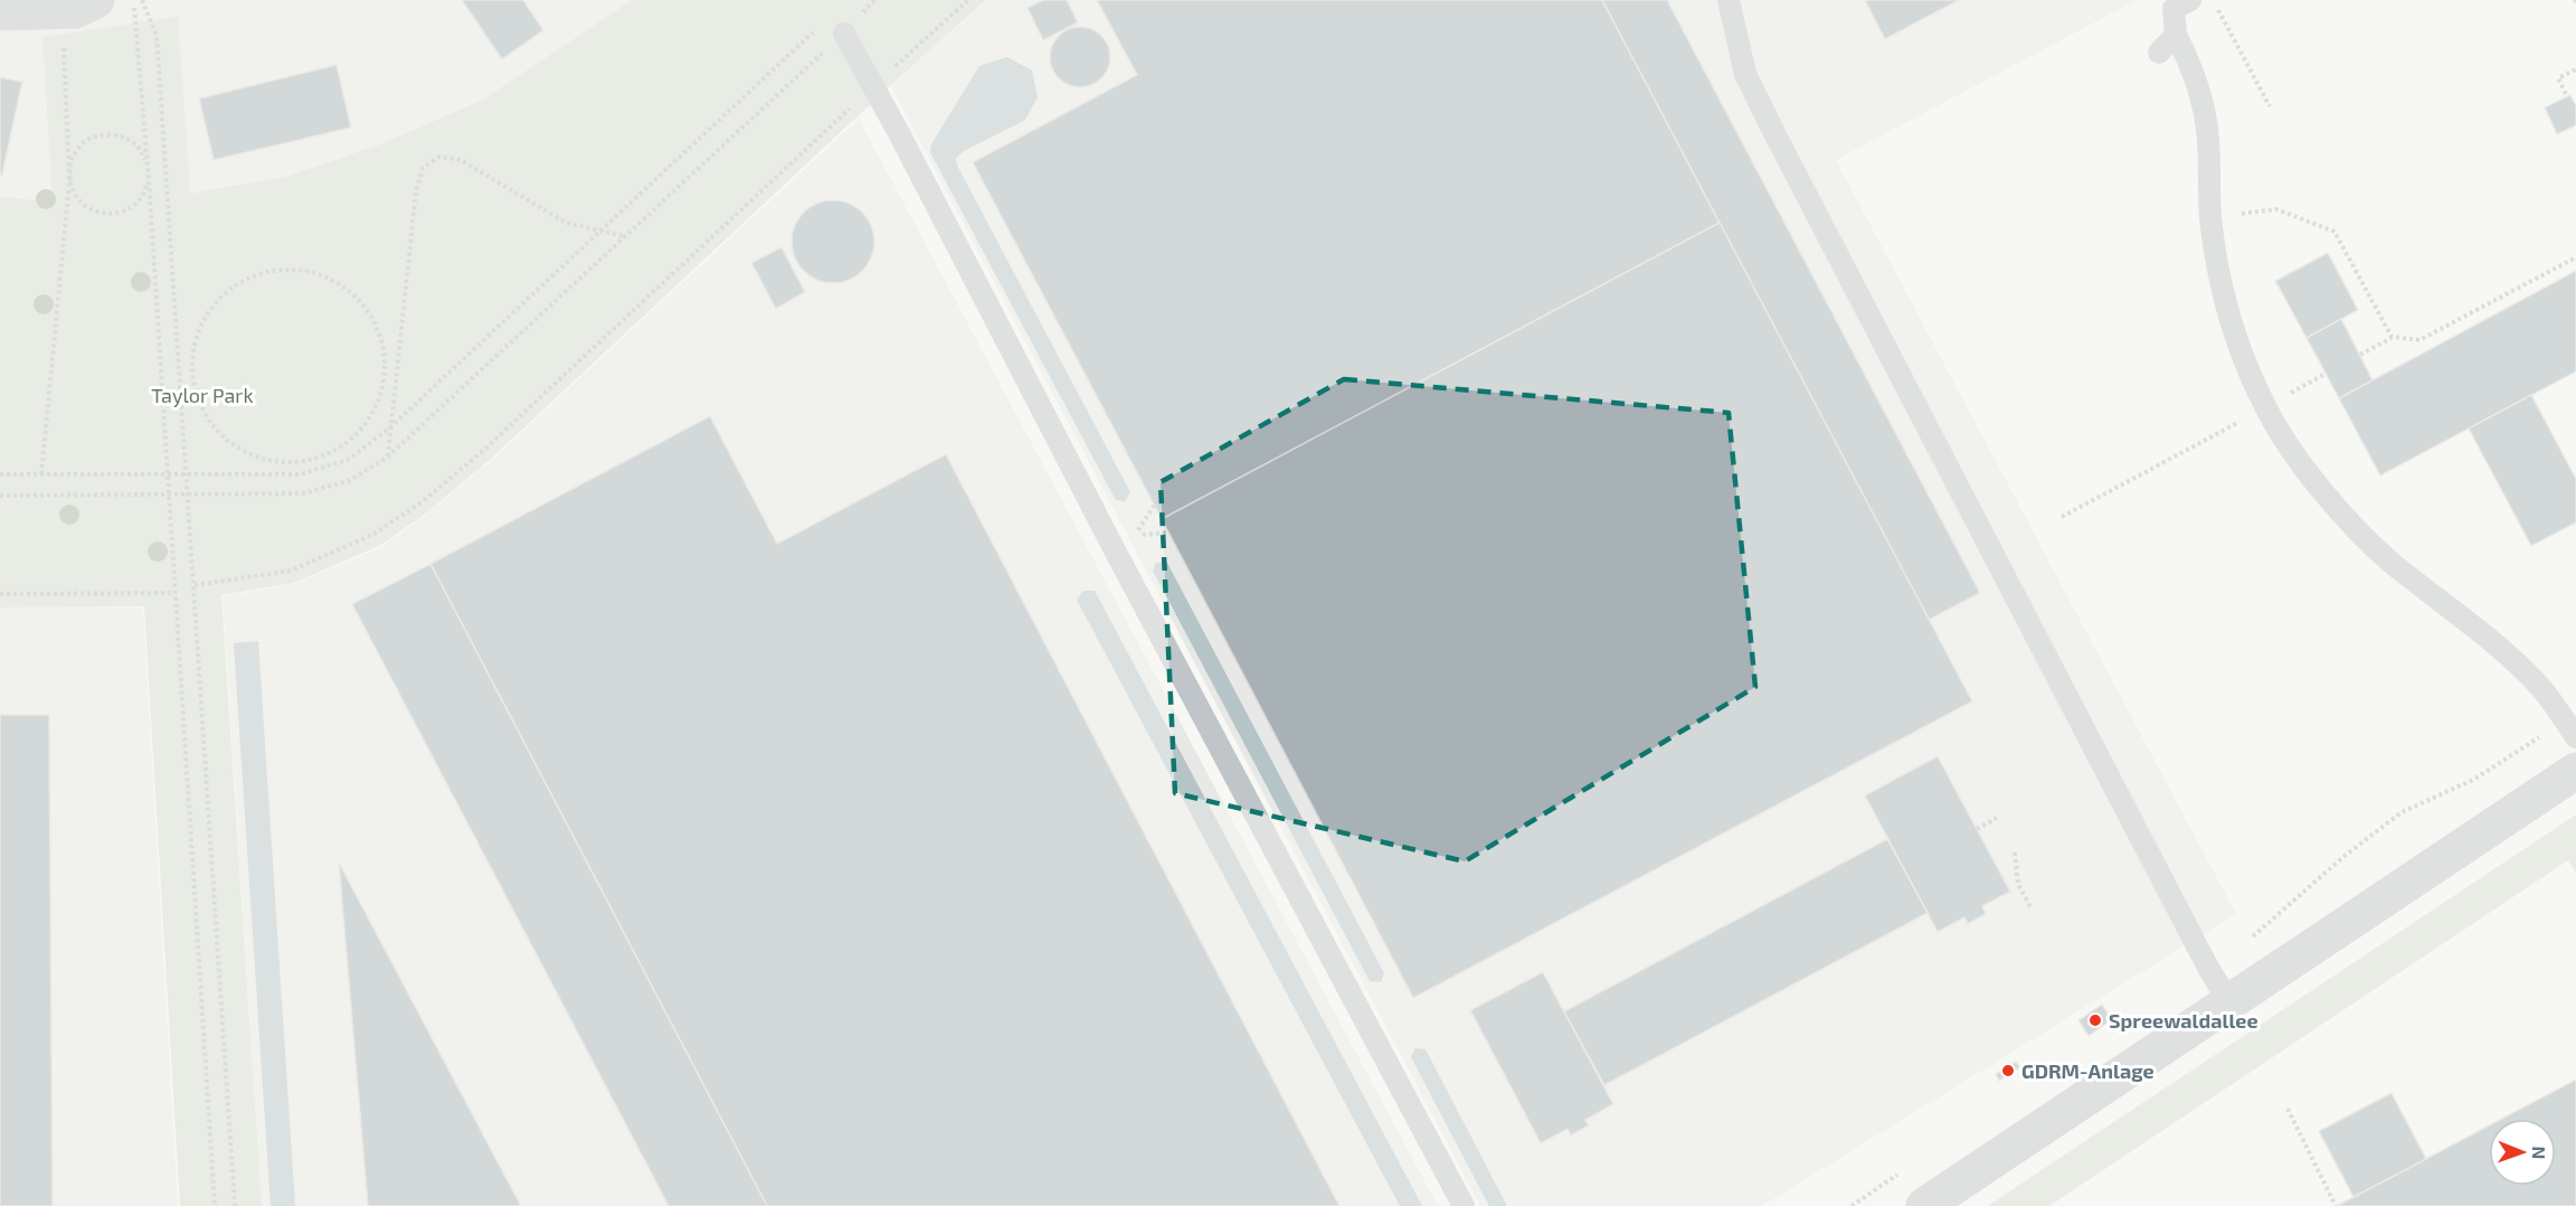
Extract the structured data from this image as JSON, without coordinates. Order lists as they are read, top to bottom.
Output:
{
  "parks": ["Taylor Park"],
  "places": ["Spreewaldallee", "GDRM-Anlage"],
  "north": "right"
}
